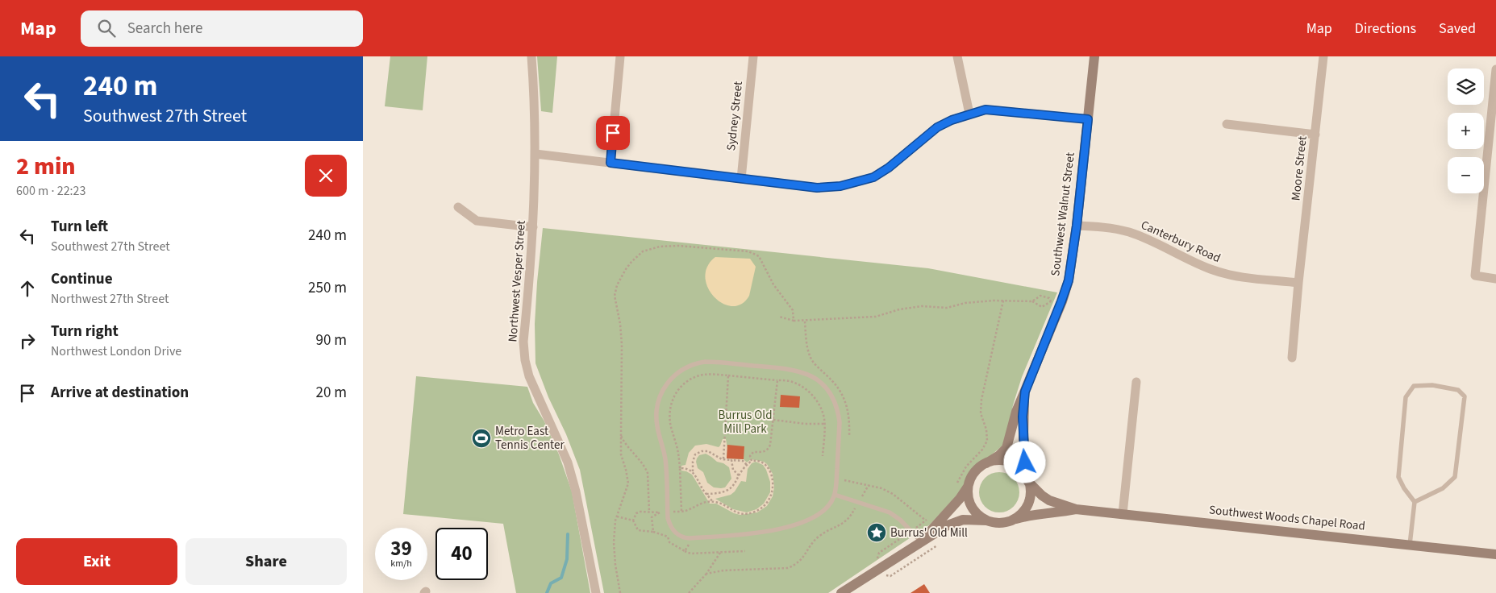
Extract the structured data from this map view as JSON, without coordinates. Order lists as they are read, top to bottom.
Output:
{
  "streets": {
    "main road": ["Southwest Walnut Street", "Southwest Woods Chapel Road"],
    "street": [
      "Sydney Street",
      "Moore Street",
      "Canterbury Road",
      "Northwest Vesper Street"
    ]
  },
  "crossings": [
    ["Moore Street", "Canterbury Road"],
    ["Southwest Walnut Street", "Canterbury Road"],
    ["Southwest Walnut Street", "Southwest Woods Chapel Road"]
  ],
  "parks": ["Burrus Old Mill Park"],
  "places": {
    "sports": ["Metro East Tennis Center"],
    "place": ["Burrus' Old Mill"]
  },
  "page": {
    "header": "Map",
    "search": "Search here",
    "nav": ["Map", "Directions", "Saved"],
    "turn": ["240 m", "Southwest 27th Street"],
    "map_buttons": ["+", "−"],
    "heading": ["2 min", "600 m · 22:23"],
    "list": [
      {
        "name": "Turn left",
        "note": "Southwest 27th Street",
        "value": "240 m"
      },
      {
        "name": "Continue",
        "note": "Northwest 27th Street",
        "value": "250 m"
      },
      {
        "name": "Turn right",
        "note": "Northwest London Drive",
        "value": "90 m"
      },
      {
        "name": "Arrive at destination",
        "value": "20 m"
      }
    ],
    "speed": "39 km/h",
    "limit": "40",
    "buttons": ["Exit", "Share"]
  }
}
